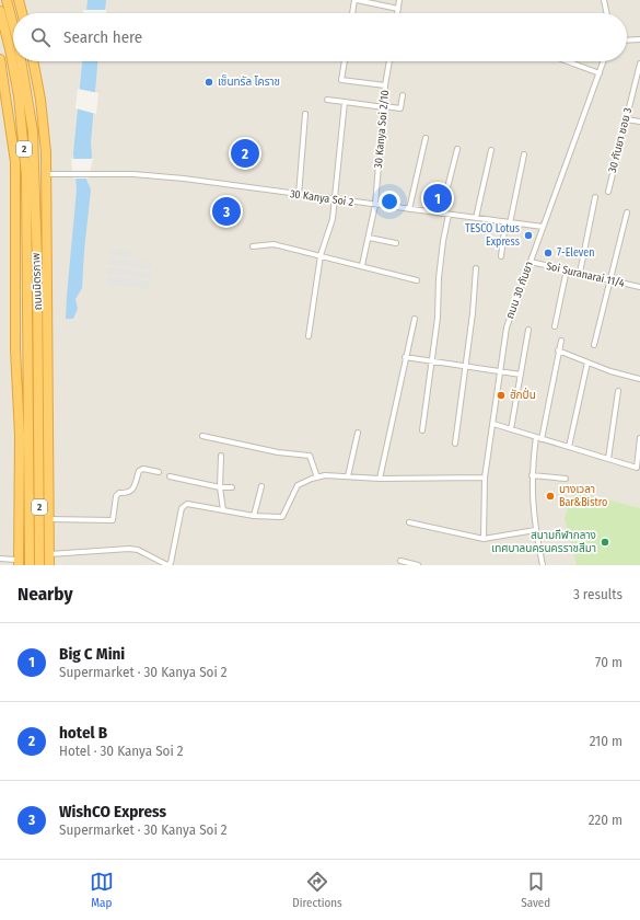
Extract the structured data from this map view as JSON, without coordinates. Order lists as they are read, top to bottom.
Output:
{
  "streets": {
    "highway": ["2", "ถนนมิตรภาพ"],
    "street": [
      "30 Kanya Soi 2/10",
      "30 กันยา ซอย 3",
      "30 Kanya Soi 2",
      "Soi Suranarai 11/4",
      "ถนน 30 กันยา"
    ]
  },
  "crossings": [
    ["30 Kanya Soi 2/10", "30 Kanya Soi 2"],
    ["30 Kanya Soi 2", "ถนน 30 กันยา"],
    ["Soi Suranarai 11/4", "ถนน 30 กันยา"]
  ],
  "places": [
    "เซ็นทรัล โคราช",
    "TESCO Lotus Express",
    "7-Eleven",
    "ฮักปั่น",
    "บางเวลา Bar&Bistro",
    "สนามกีฬากลาง เทศบาลนครนครราชสีมา"
  ],
  "page": {
    "search": "Search here",
    "pins": ["2", "1", "3"],
    "heading": ["Nearby", "3 results"],
    "list": [
      {
        "mark": "1",
        "name": "Big C Mini",
        "note": "Supermarket · 30 Kanya Soi 2",
        "value": "70 m"
      },
      {
        "mark": "2",
        "name": "hotel B",
        "note": "Hotel · 30 Kanya Soi 2",
        "value": "210 m"
      },
      {
        "mark": "3",
        "name": "WishCO Express",
        "note": "Supermarket · 30 Kanya Soi 2",
        "value": "220 m"
      }
    ],
    "nav": ["Map", "Directions", "Saved"]
  }
}
